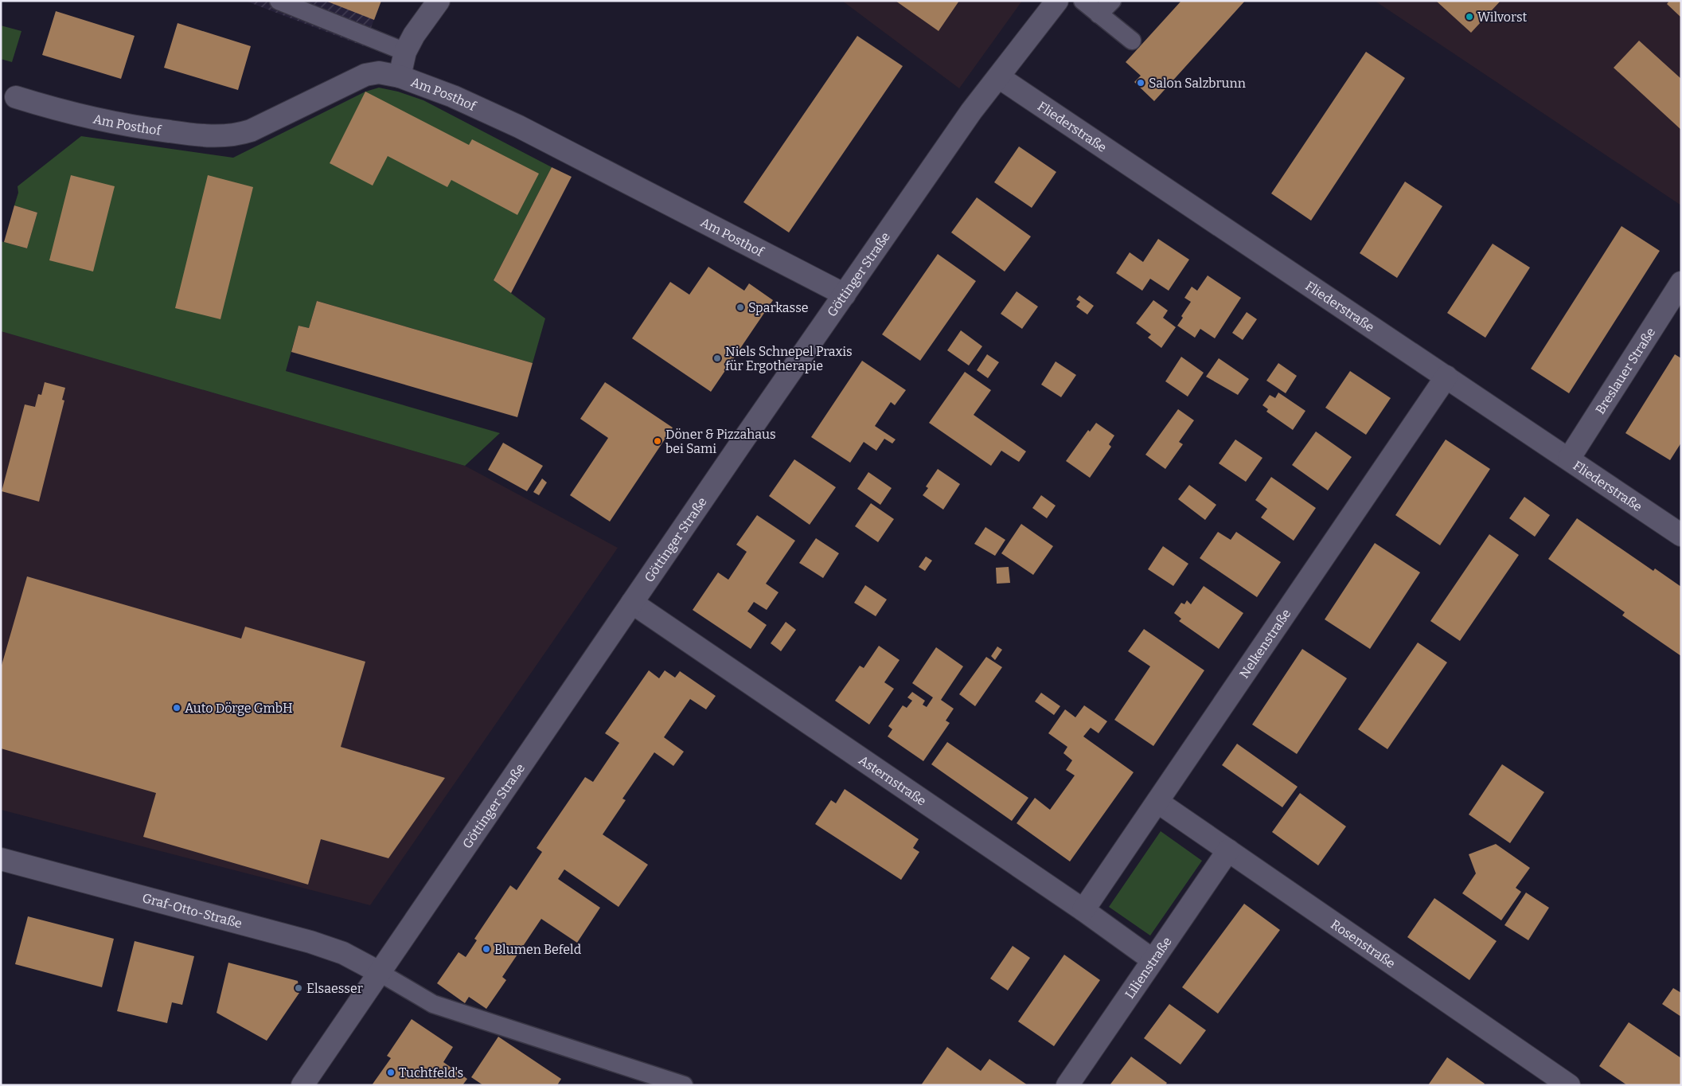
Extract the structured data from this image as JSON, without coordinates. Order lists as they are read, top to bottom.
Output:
{
  "streets": {
    "street": [
      "Am Posthof",
      "Fliederstraße",
      "Göttinger Straße",
      "Breslauer Straße",
      "Nelkenstraße",
      "Asternstraße",
      "Graf-Otto-Straße",
      "Rosenstraße",
      "Lilienstraße"
    ]
  },
  "crossings": [
    ["Am Posthof", "Göttinger Straße"],
    ["Fliederstraße", "Göttinger Straße"],
    ["Fliederstraße", "Breslauer Straße"],
    ["Fliederstraße", "Nelkenstraße"],
    ["Göttinger Straße", "Asternstraße"],
    ["Göttinger Straße", "Graf-Otto-Straße"],
    ["Nelkenstraße", "Asternstraße"],
    ["Nelkenstraße", "Rosenstraße"],
    ["Asternstraße", "Lilienstraße"],
    ["Rosenstraße", "Lilienstraße"]
  ],
  "places": [
    "Wilvorst",
    "Salon Salzbrunn",
    "Sparkasse",
    "Niels Schnepel Praxis für Ergotherapie",
    "Döner & Pizzahaus bei Sami",
    "Auto Dörge GmbH",
    "Blumen Befeld",
    "Elsaesser",
    "Tuchtfeld's"
  ]
}
